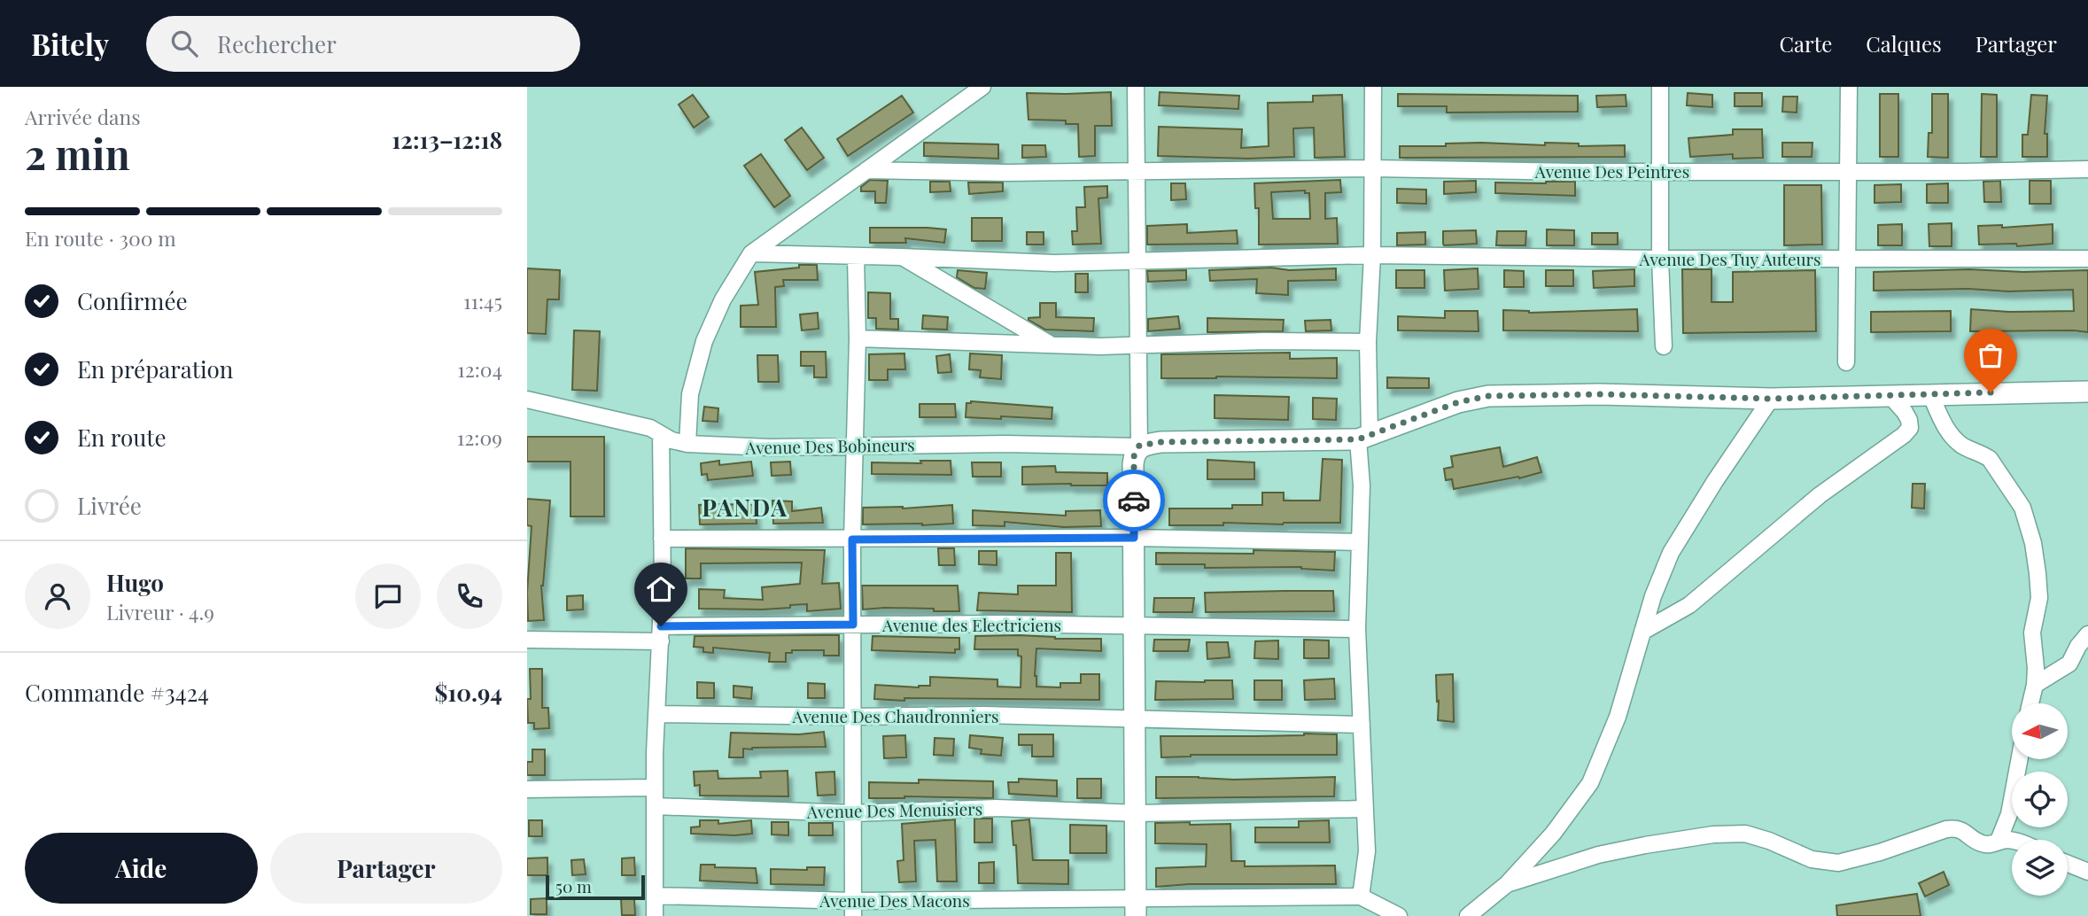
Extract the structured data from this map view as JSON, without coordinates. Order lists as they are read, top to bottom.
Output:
{
  "streets": {
    "street": [
      "Avenue Des Peintres",
      "Avenue Des Tuy Auteurs",
      "Avenue Des Bobineurs",
      "Avenue des Electriciens",
      "Avenue Des Chaudronniers",
      "Avenue Des Menuisiers",
      "Avenue Des Macons"
    ]
  },
  "districts": ["PANDA"],
  "scale_bar": "50 m",
  "north": "left",
  "page": {
    "header": "Bitely",
    "search": "Rechercher",
    "nav": ["Carte", "Calques", "Partager"],
    "heading": ["2 min", "Arrivée dans", "12:13–12:18"],
    "panel": [
      "Hugo",
      "Livreur · 4.9",
      "Commande #3424",
      "$10.94"
    ],
    "bar": "En route · 300 m",
    "list": [
      ["Confirmée", "11:45"],
      ["En préparation", "12:04"],
      ["En route", "12:09"],
      "Livrée"
    ],
    "buttons": ["Aide", "Partager"],
    "scale": "50 m"
  }
}
